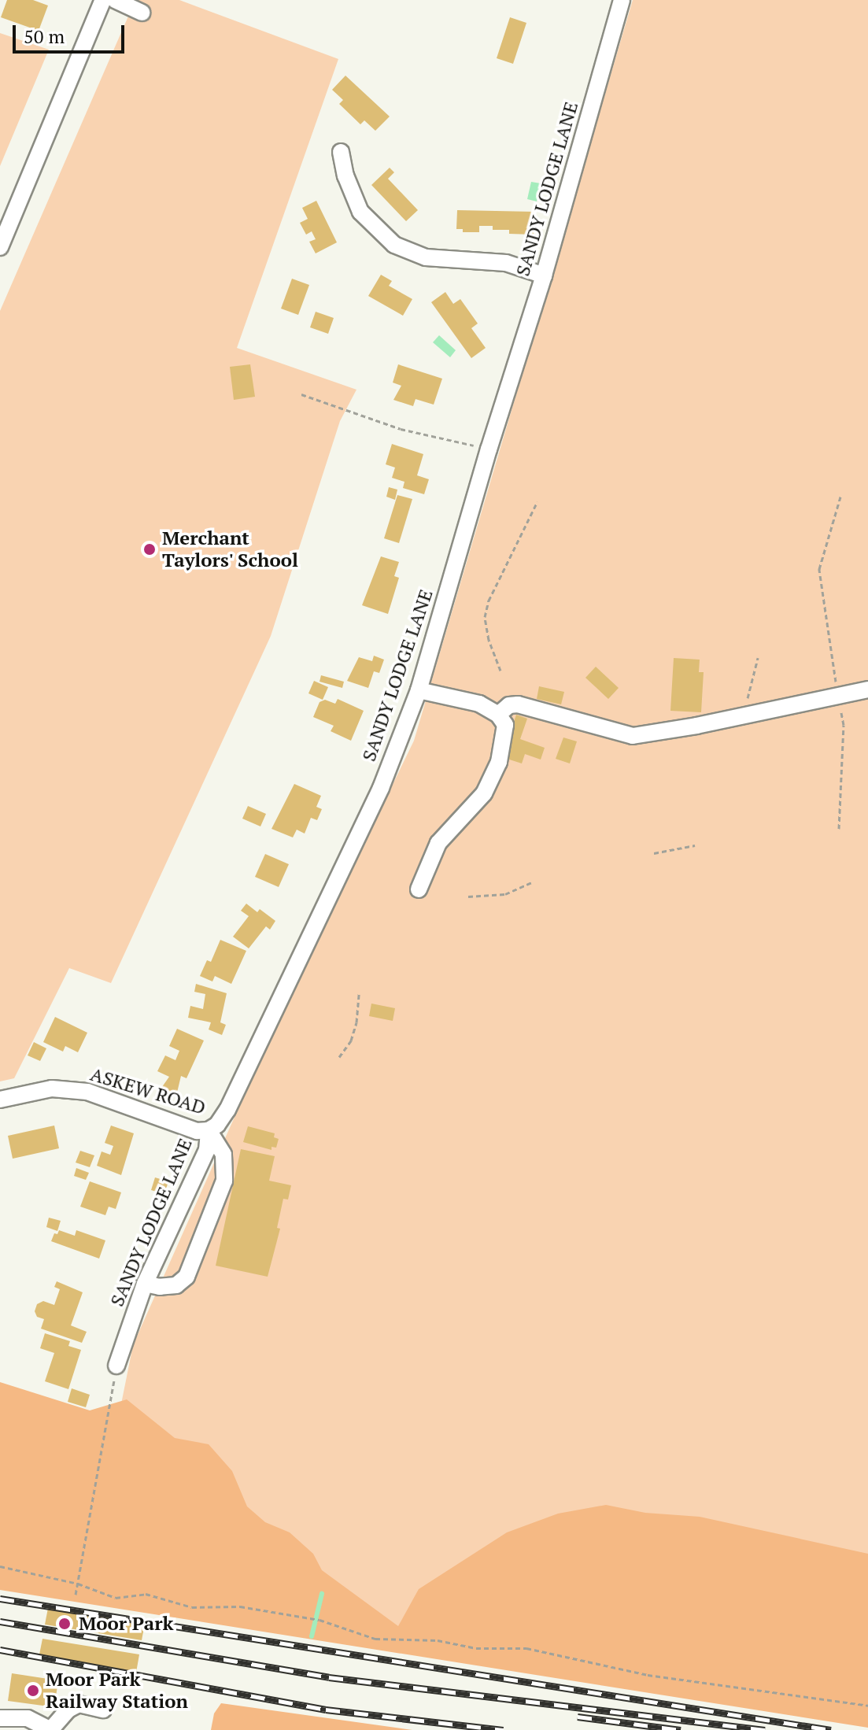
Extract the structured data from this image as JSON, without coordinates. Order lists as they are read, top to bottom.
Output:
{
  "streets": {
    "street": ["SANDY LODGE LANE", "ASKEW ROAD"]
  },
  "crossings": [
    ["SANDY LODGE LANE", "ASKEW ROAD"]
  ],
  "places": ["Merchant Taylors' School", "Moor Park", "Moor Park Railway Station"],
  "scale_bar": "50 m"
}
